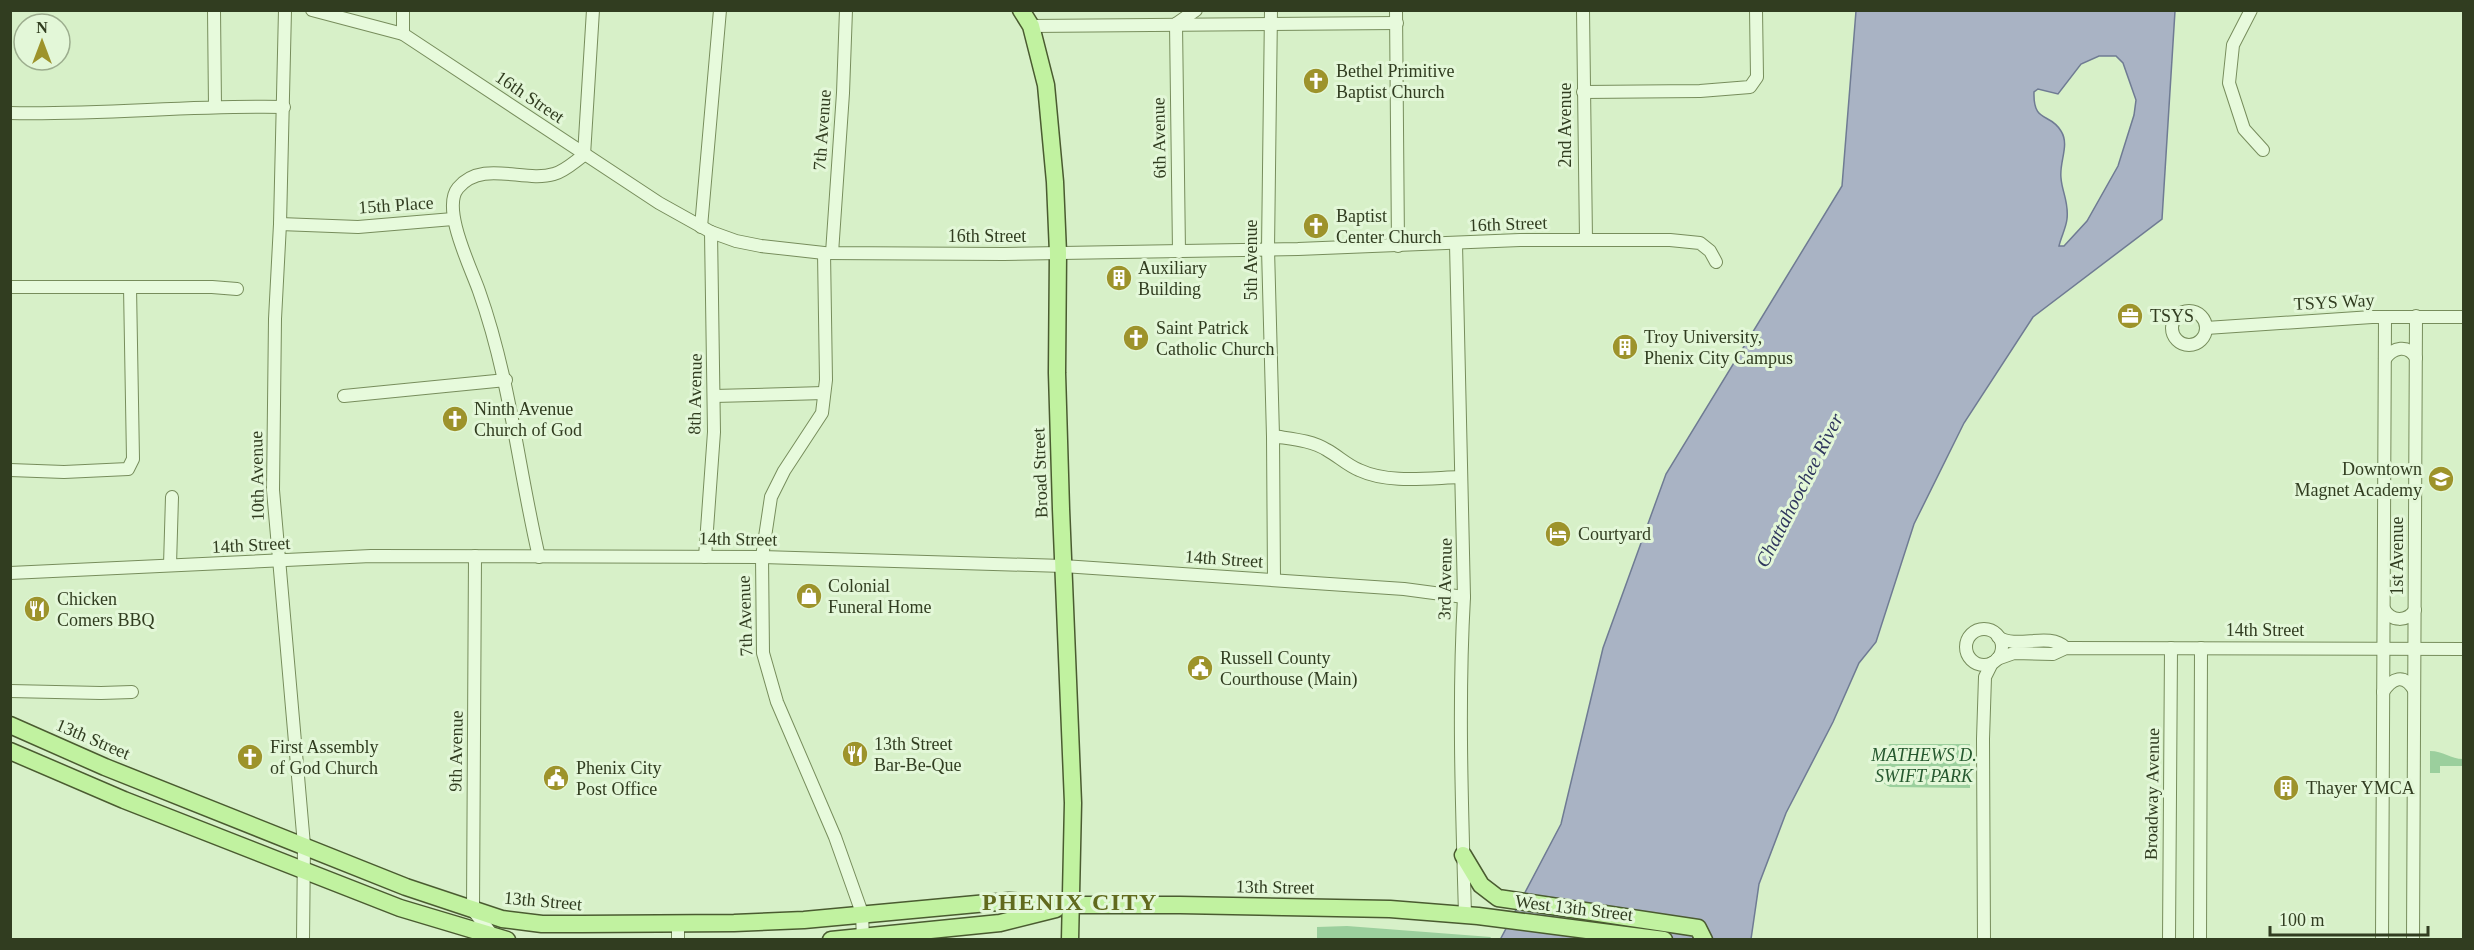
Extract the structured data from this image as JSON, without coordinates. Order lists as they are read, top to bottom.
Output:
{
  "streets": {
    "main road": ["Broad Street", "13th Street", "West 13th Street"],
    "street": [
      "16th Street",
      "2nd Avenue",
      "7th Avenue",
      "6th Avenue",
      "15th Place",
      "5th Avenue",
      "TSYS Way",
      "8th Avenue",
      "10th Avenue",
      "14th Street",
      "1st Avenue",
      "3rd Avenue",
      "9th Avenue",
      "Broadway Avenue"
    ]
  },
  "crossings": [
    ["16th Street", "2nd Avenue"],
    ["16th Street", "7th Avenue"],
    ["16th Street", "6th Avenue"],
    ["16th Street", "15th Place"],
    ["16th Street", "5th Avenue"],
    ["16th Street", "8th Avenue"],
    ["16th Street", "Broad Street"],
    ["16th Street", "3rd Avenue"],
    ["7th Avenue", "14th Street"],
    ["7th Avenue", "13th Street"],
    ["15th Place", "10th Avenue"],
    ["5th Avenue", "14th Street"],
    ["TSYS Way", "1st Avenue"],
    ["8th Avenue", "14th Street"],
    ["Broad Street", "14th Street"],
    ["Broad Street", "13th Street"],
    ["10th Avenue", "14th Street"],
    ["10th Avenue", "13th Street"],
    ["14th Street", "1st Avenue"],
    ["14th Street", "3rd Avenue"],
    ["14th Street", "9th Avenue"],
    ["14th Street", "Broadway Avenue"],
    ["3rd Avenue", "13th Street"],
    ["3rd Avenue", "West 13th Street"],
    ["13th Street", "9th Avenue"],
    ["13th Street", "West 13th Street"]
  ],
  "districts": ["PHENIX CITY"],
  "water": ["Chattahoochee River"],
  "parks": ["MATHEWS D. SWIFT PARK"],
  "places": {
    "church": [
      "Bethel Primitive Baptist Church",
      "Baptist Center Church",
      "Saint Patrick Catholic Church",
      "Ninth Avenue Church of God",
      "First Assembly of God Church"
    ],
    "building": ["Auxiliary Building", "Troy University, Phenix City Campus", "Thayer YMCA"],
    "office": ["TSYS"],
    "school or university": ["Downtown Magnet Academy"],
    "hotel": ["Courtyard"],
    "shop": ["Colonial Funeral Home"],
    "restaurant": ["Chicken Comers BBQ", "13th Street Bar-Be-Que"],
    "public building": ["Russell County Courthouse (Main)", "Phenix City Post Office"]
  },
  "scale_bar": "100 m",
  "north": "top"
}
